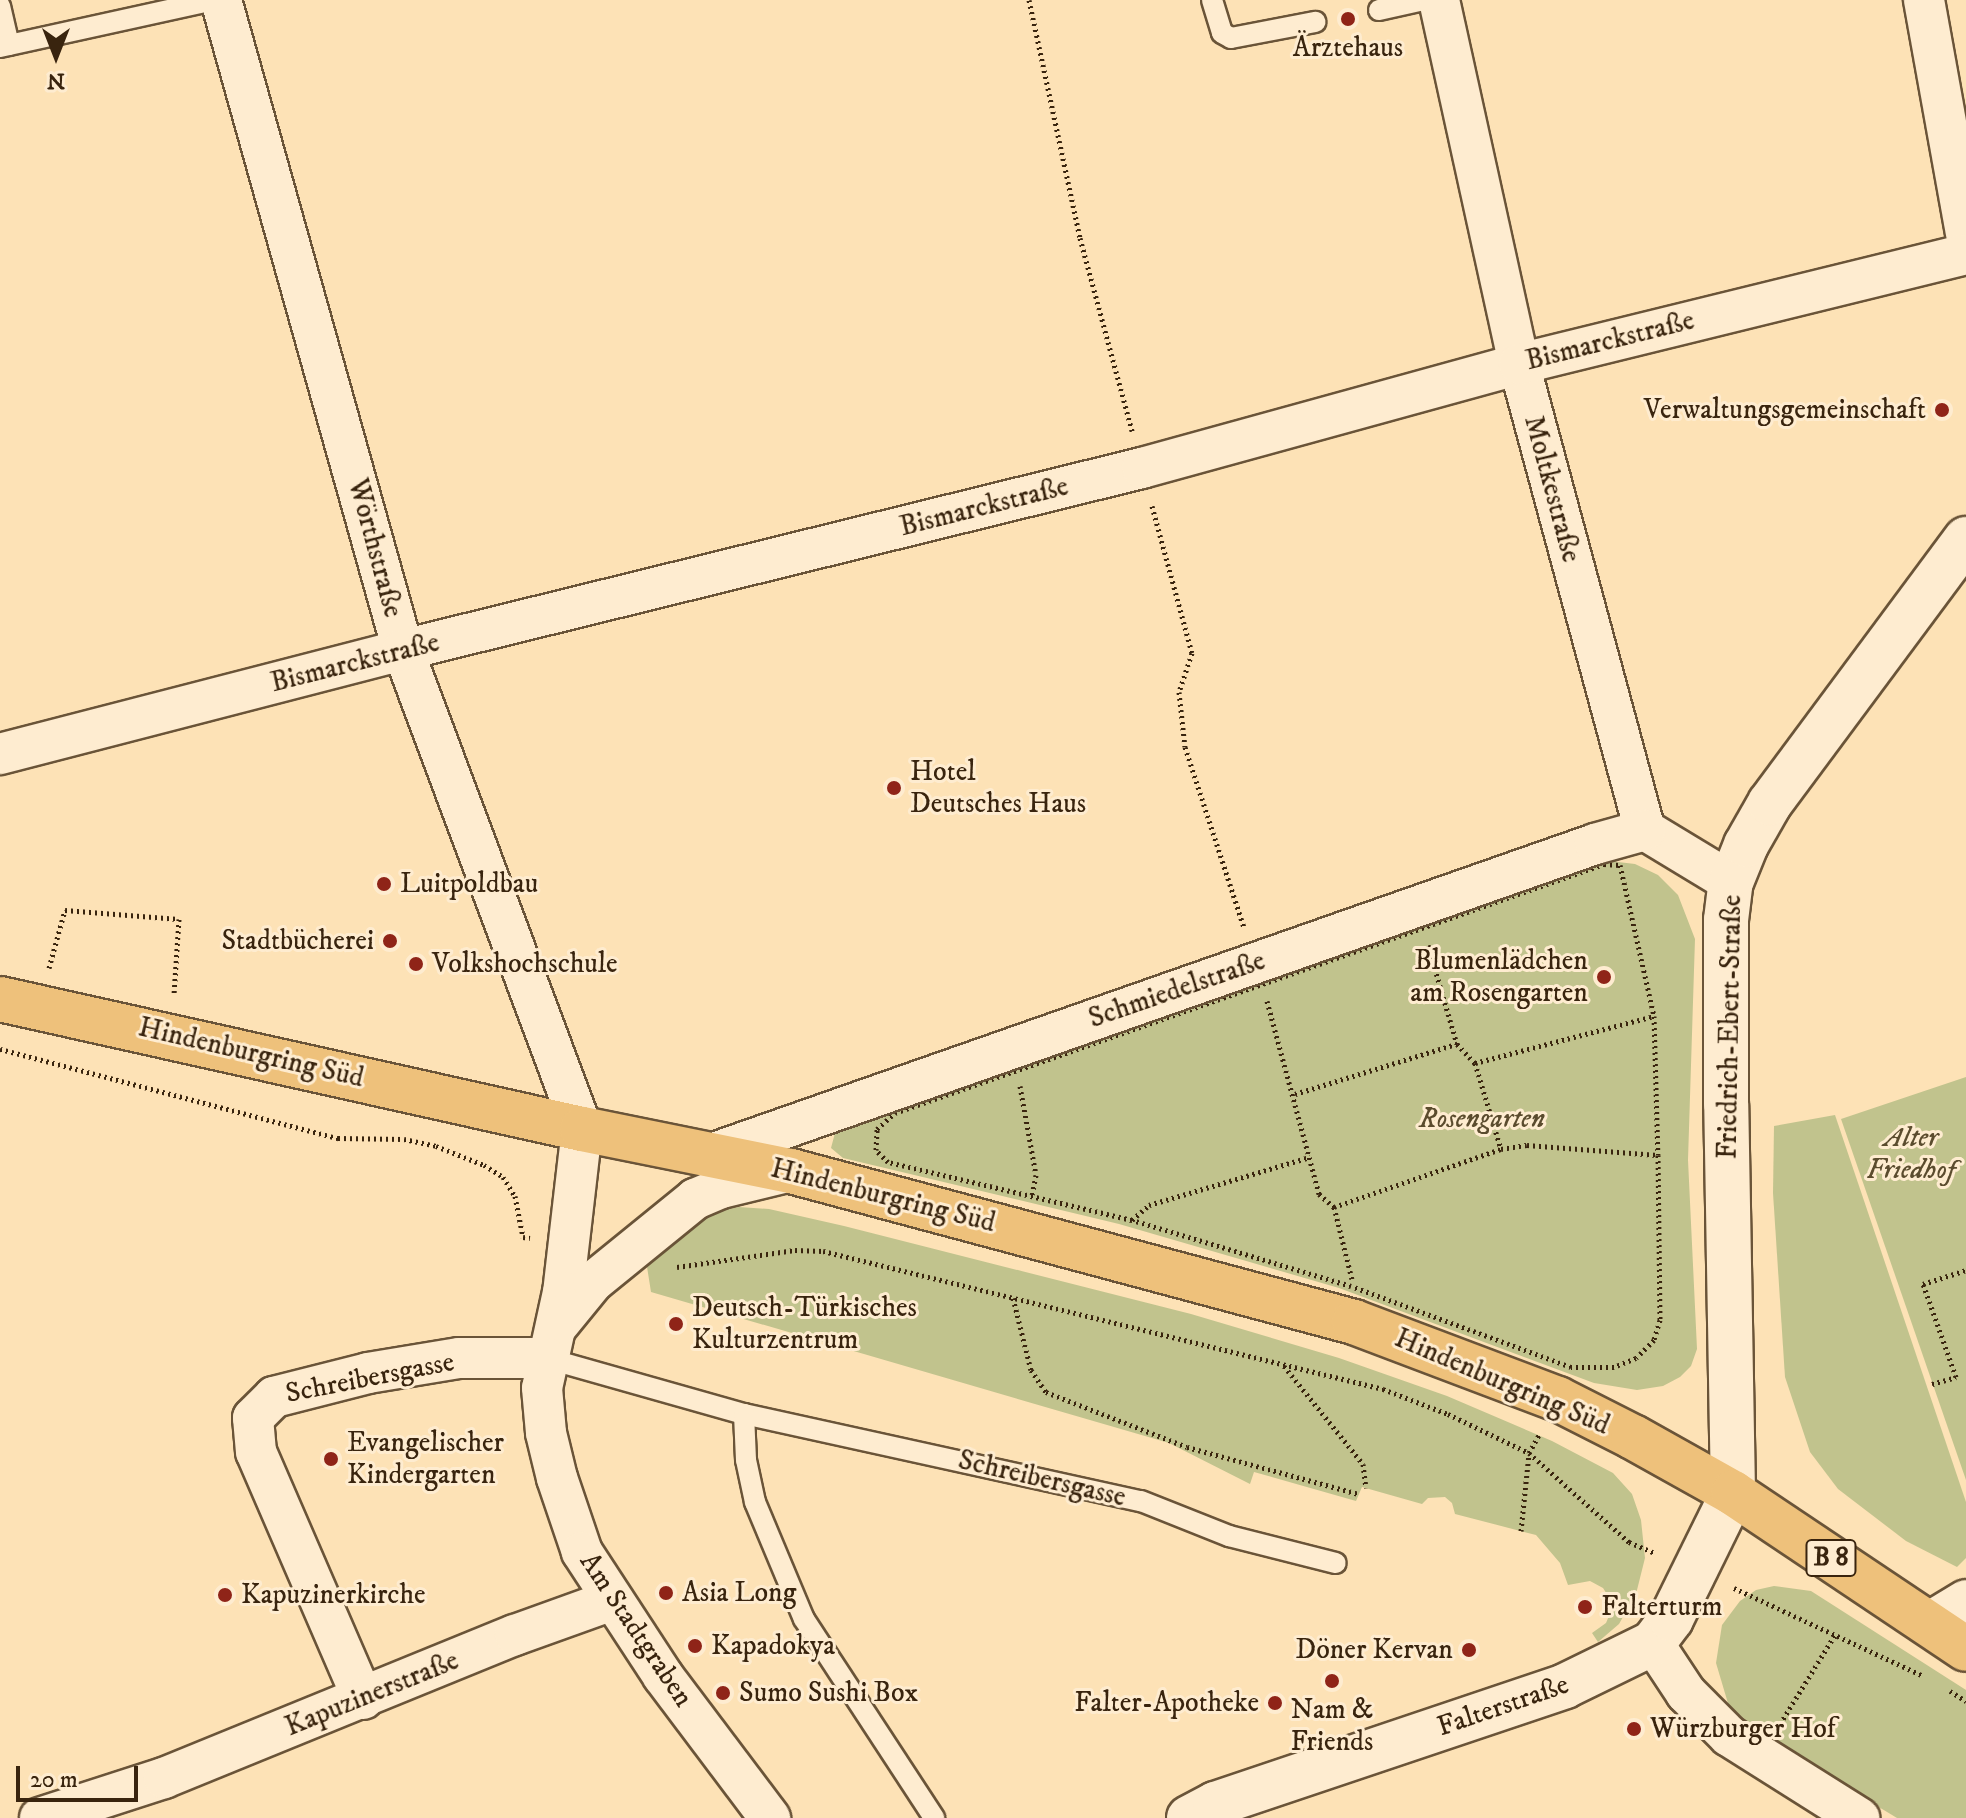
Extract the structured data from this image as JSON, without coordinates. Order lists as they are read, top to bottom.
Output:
{
  "streets": {
    "main road": ["Hindenburgring Süd", "B 8"],
    "street": [
      "Bismarckstraße",
      "Moltkestraße",
      "Wörthstraße",
      "Schmiedelstraße",
      "Friedrich-Ebert-Straße",
      "Schreibersgasse",
      "Am Stadtgraben",
      "Kapuzinerstraße",
      "Falterstraße"
    ]
  },
  "crossings": [
    ["Bismarckstraße", "Moltkestraße"],
    ["Bismarckstraße", "Wörthstraße"],
    ["Moltkestraße", "Schmiedelstraße"],
    ["Wörthstraße", "Hindenburgring Süd"],
    ["Wörthstraße", "Am Stadtgraben"],
    ["Schmiedelstraße", "Hindenburgring Süd"],
    ["Friedrich-Ebert-Straße", "Hindenburgring Süd"],
    ["Friedrich-Ebert-Straße", "B 8"],
    ["Friedrich-Ebert-Straße", "Falterstraße"],
    ["Hindenburgring Süd", "B 8"],
    ["Hindenburgring Süd", "Am Stadtgraben"],
    ["Hindenburgring Süd", "Falterstraße"],
    ["Schreibersgasse", "Am Stadtgraben"],
    ["Schreibersgasse", "Kapuzinerstraße"],
    ["B 8", "Falterstraße"],
    ["Am Stadtgraben", "Kapuzinerstraße"]
  ],
  "parks": ["Rosengarten", "Alter Friedhof"],
  "places": [
    "Ärztehaus",
    "Verwaltungsgemeinschaft",
    "Hotel Deutsches Haus",
    "Luitpoldbau",
    "Stadtbücherei",
    "Volkshochschule",
    "Blumenlädchen am Rosengarten",
    "Deutsch-Türkisches Kulturzentrum",
    "Evangelischer Kindergarten",
    "Asia Long",
    "Kapuzinerkirche",
    "Falterturm",
    "Kapadokya",
    "Döner Kervan",
    "Nam & Friends",
    "Sumo Sushi Box",
    "Falter-Apotheke",
    "Würzburger Hof"
  ],
  "scale_bar": "20 m",
  "north": "bottom"
}
